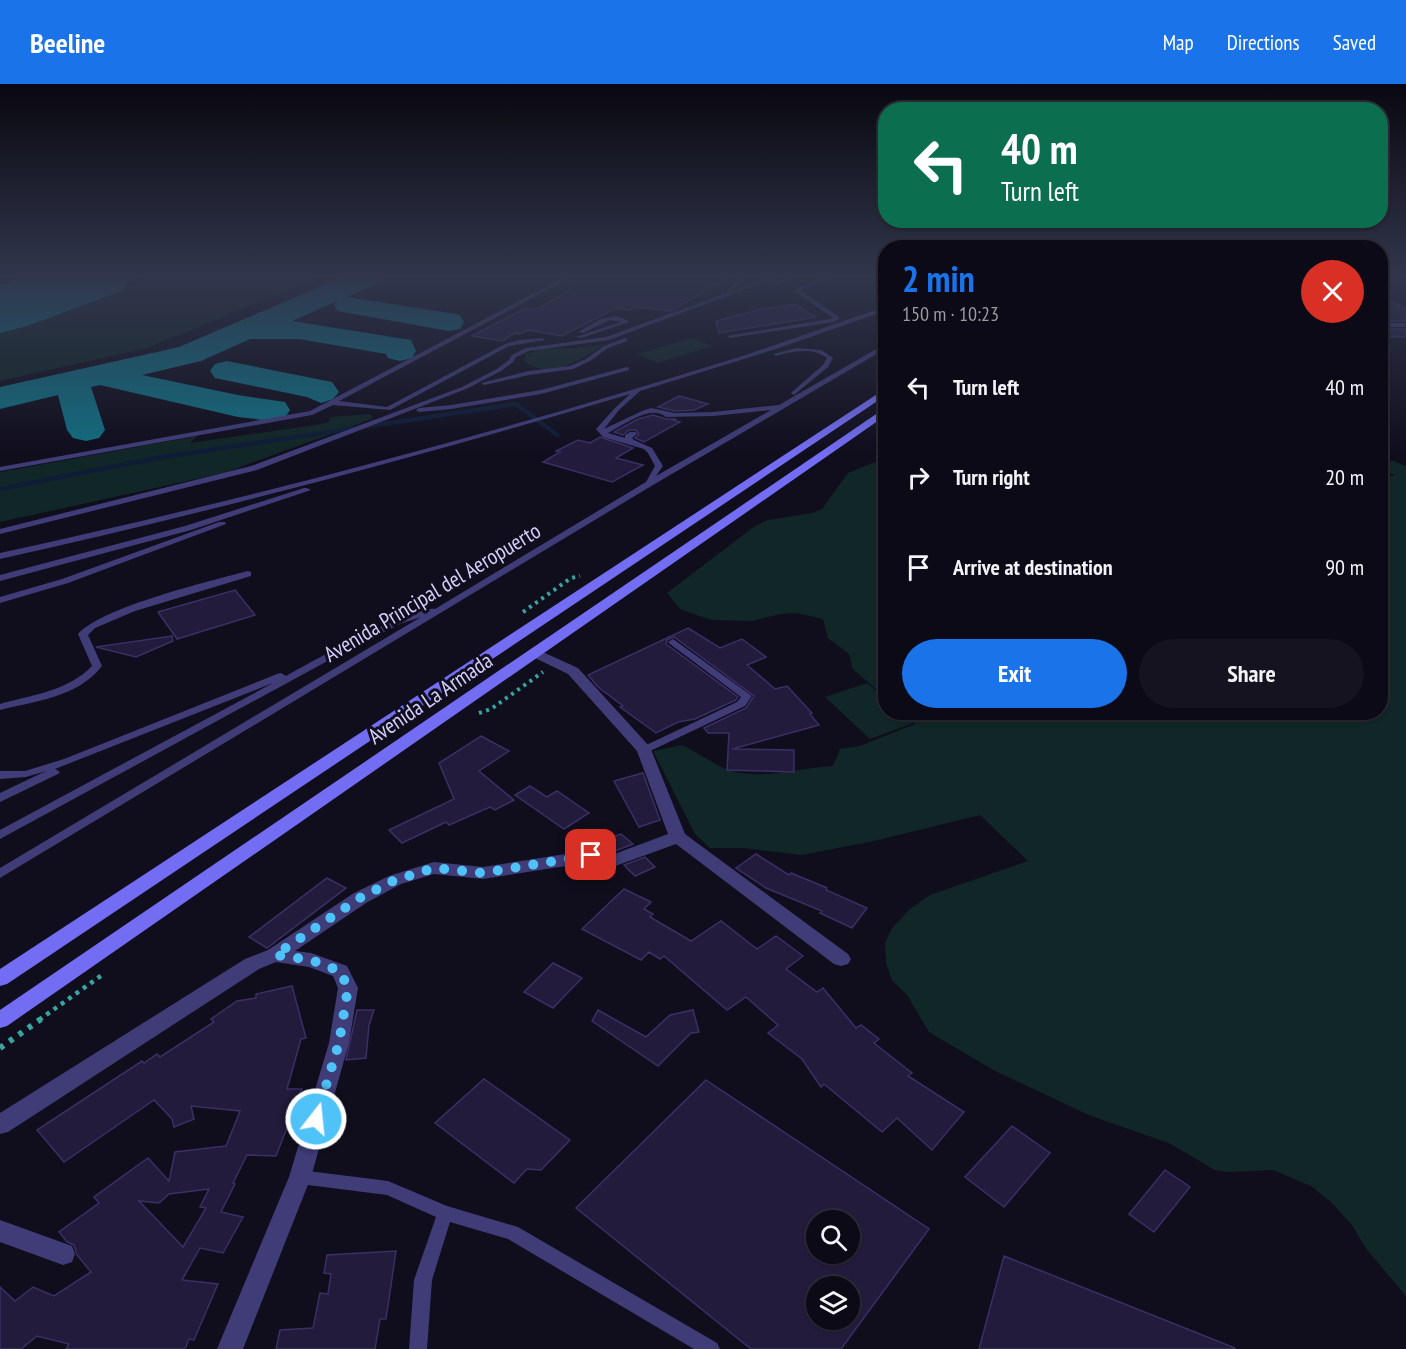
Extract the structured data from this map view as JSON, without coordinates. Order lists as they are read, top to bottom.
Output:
{
  "streets": {
    "main road": ["Avenida La Armada"],
    "lane": ["Avenida Principal del Aeropuerto"]
  },
  "page": {
    "header": "Beeline",
    "nav": ["Map", "Directions", "Saved"],
    "turn": ["40 m", "Turn left"],
    "heading": ["2 min", "150 m · 10:23"],
    "list": [
      {
        "name": "Turn left",
        "value": "40 m"
      },
      {
        "name": "Turn right",
        "value": "20 m"
      },
      {
        "name": "Arrive at destination",
        "value": "90 m"
      }
    ],
    "buttons": ["Exit", "Share"]
  }
}
